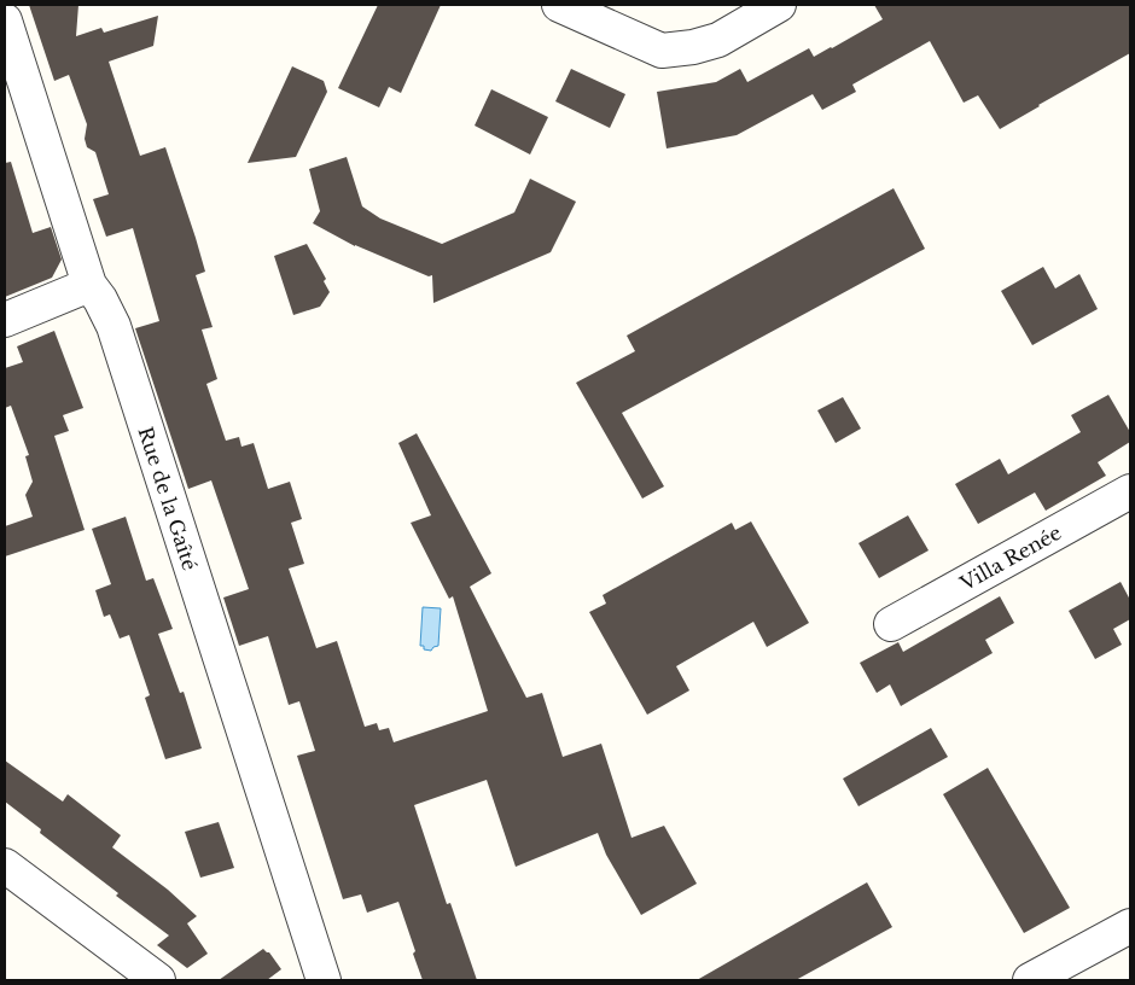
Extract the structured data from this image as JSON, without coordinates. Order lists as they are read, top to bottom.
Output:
{
  "streets": {
    "street": ["Rue de la Gaîté", "Villa Renée"]
  }
}
